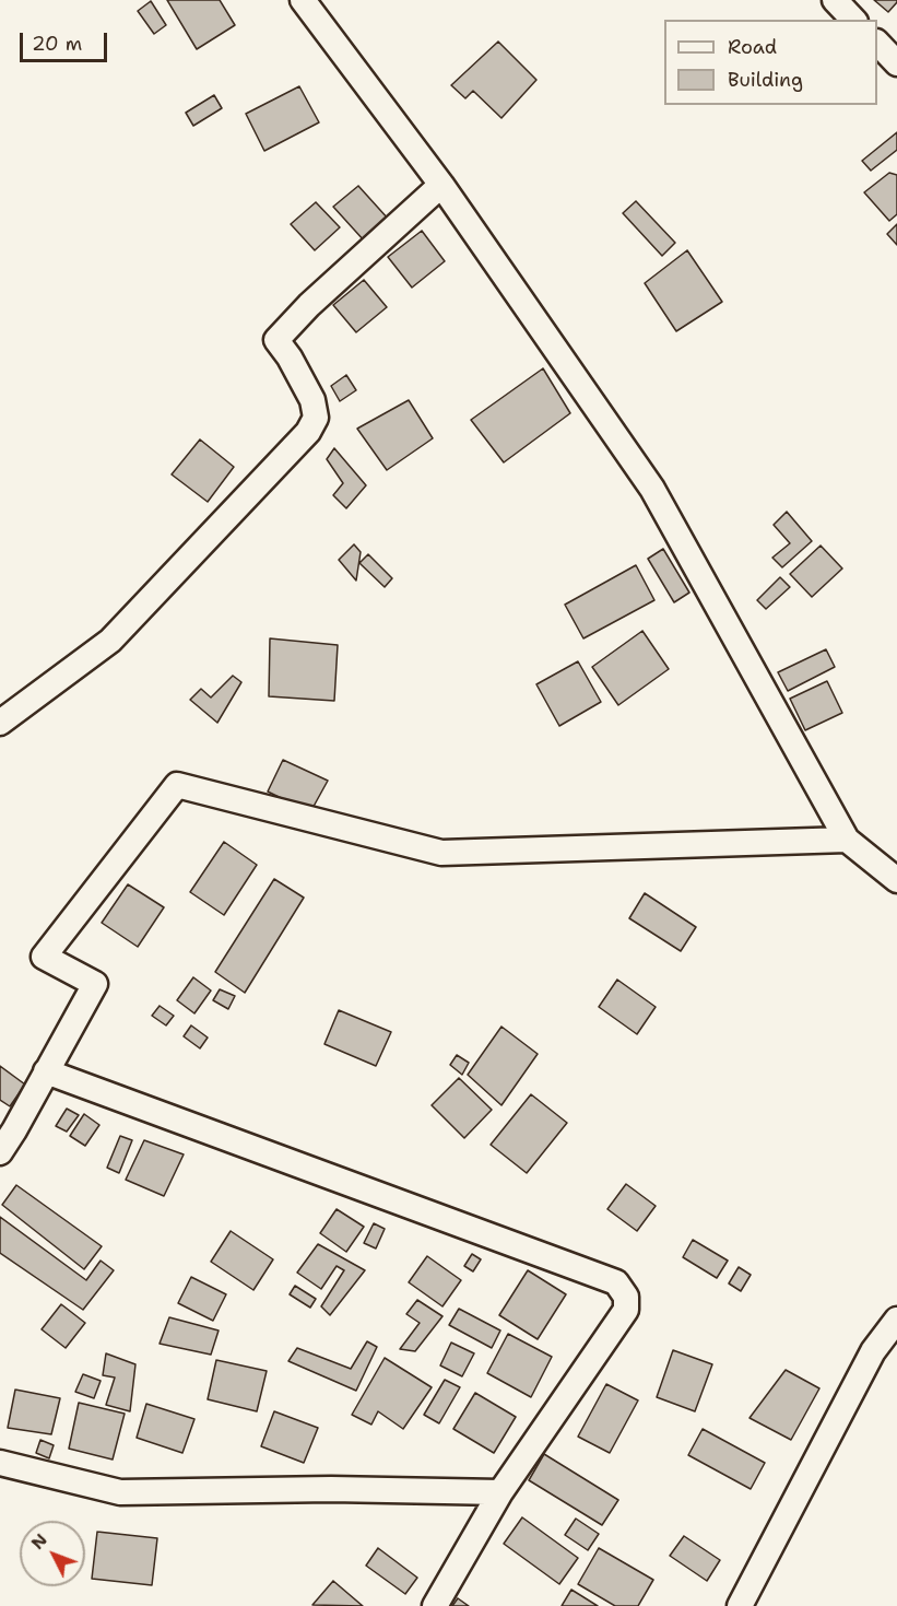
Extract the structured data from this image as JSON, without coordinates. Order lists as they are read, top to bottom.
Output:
{
  "legend": ["Road", "Building"],
  "scale_bar": "20 m",
  "north": "top left"
}
